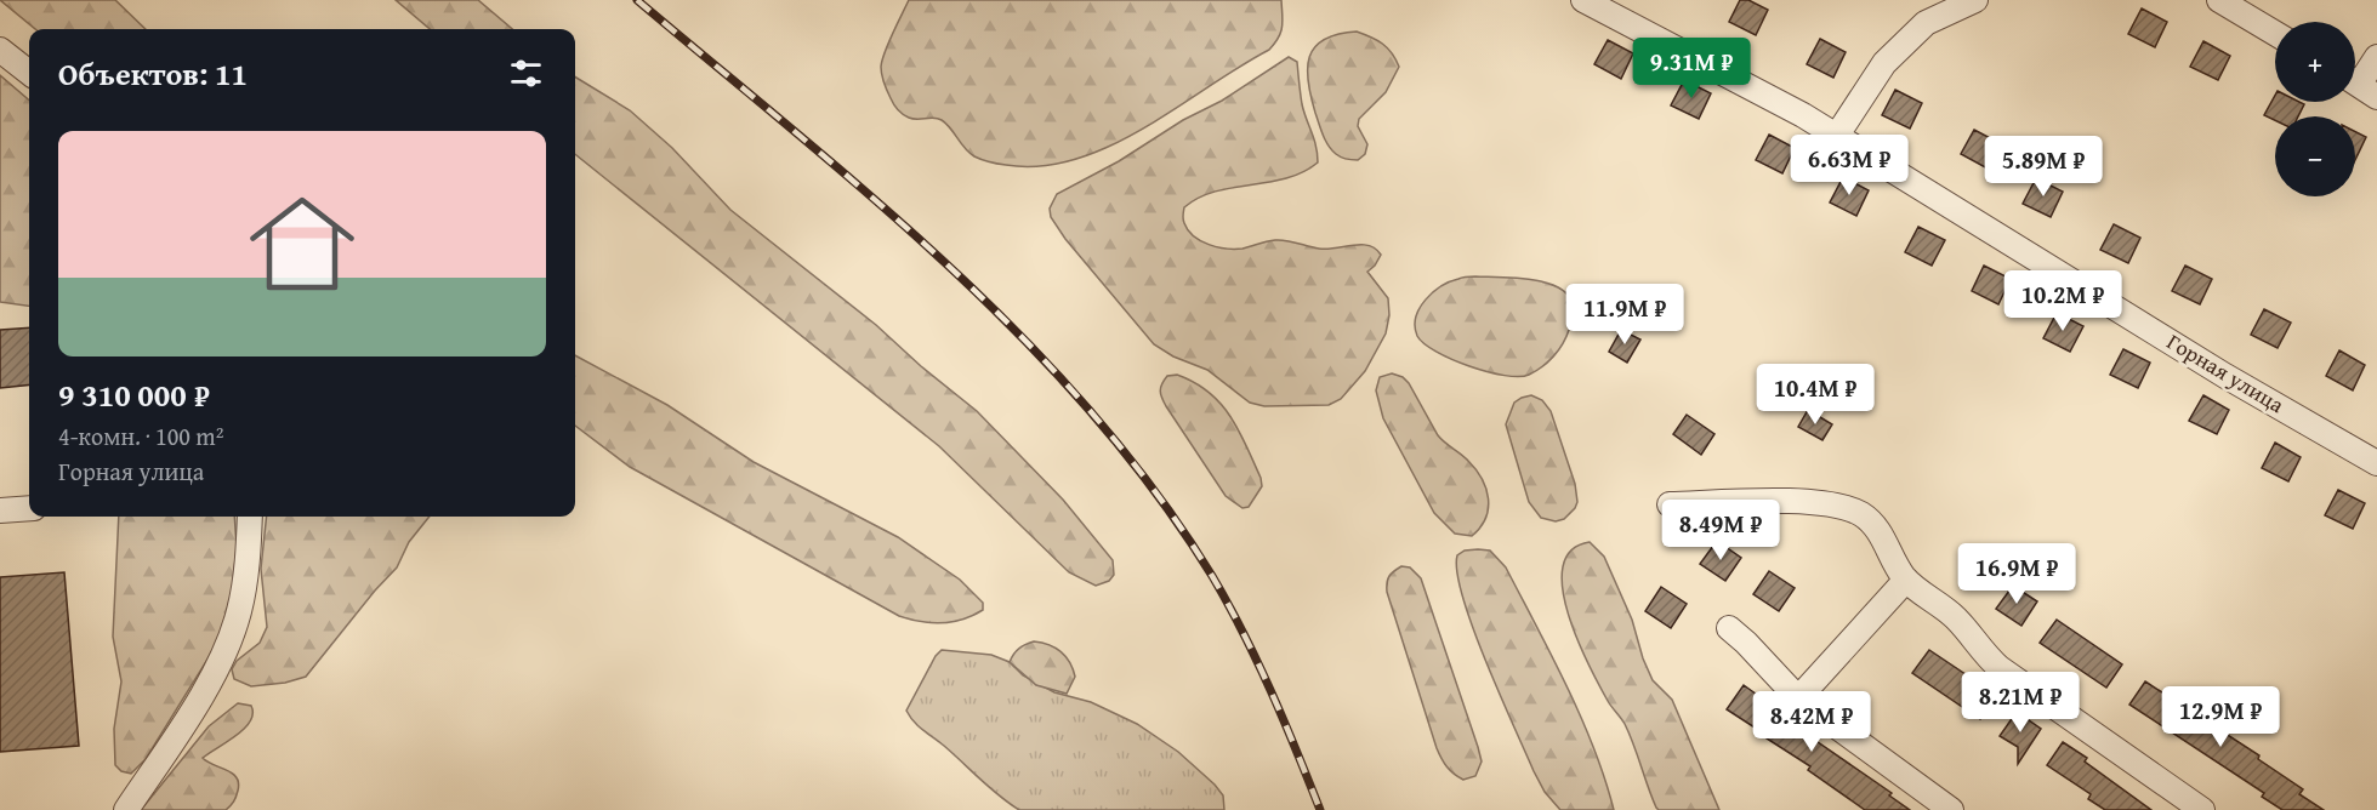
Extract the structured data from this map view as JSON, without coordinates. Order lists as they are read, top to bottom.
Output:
{
  "streets": {
    "street": ["Горная улица"]
  },
  "page": {
    "map_buttons": ["+", "−"],
    "heading": "Объектов: 11",
    "price": [
      "9.31M ₽",
      "6.63M ₽",
      "5.89M ₽",
      "10.2M ₽",
      "11.9M ₽",
      "10.4M ₽",
      "8.49M ₽",
      "16.9M ₽",
      "8.21M ₽",
      "12.9M ₽",
      "8.42M ₽"
    ],
    "list": [
      {
        "name": "9 310 000 ₽",
        "note": "4-комн. · 100 m² · Горная улица"
      }
    ]
  }
}
